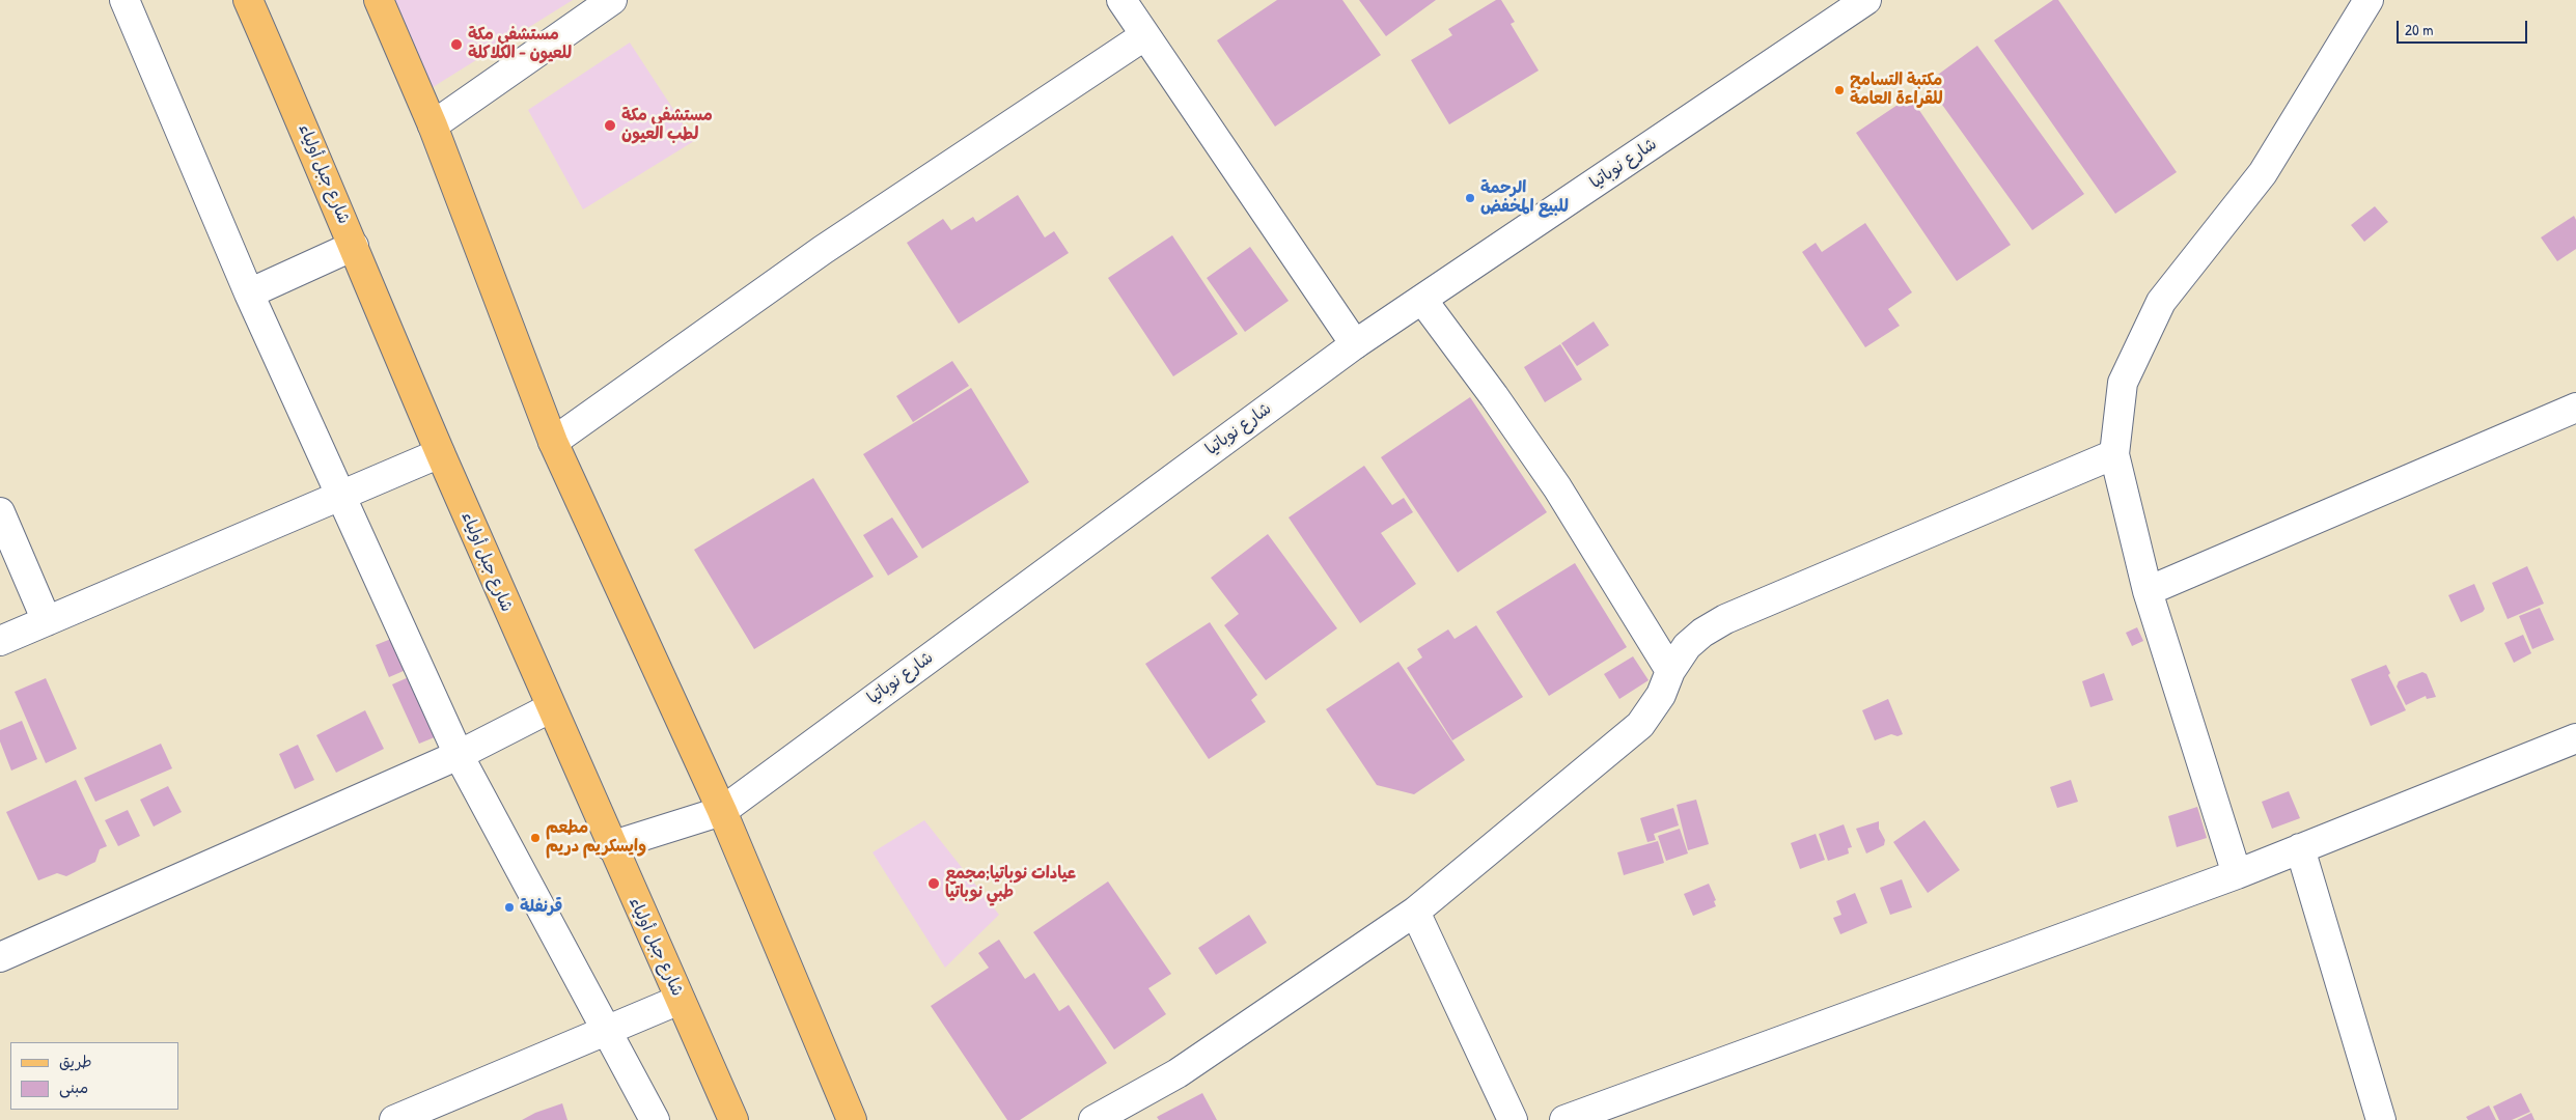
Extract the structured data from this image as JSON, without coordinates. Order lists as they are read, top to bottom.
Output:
{
  "streets": {
    "main road": ["شارع جبل أولياء"],
    "street": ["شارع نوباتيا"]
  },
  "crossings": [
    ["شارع نوباتيا", "شارع جبل أولياء"]
  ],
  "places": [
    "مستشفى مكة للعيون - الكلاكلة",
    "مكتبة التسامح للقراءة العامة",
    "مستشفى مكة لطب العيون",
    "الرحمة للبيع المخفض",
    "مطعم وايسكريم دريم",
    "عيادات نوباتيا;مجمع طبي نوباتيا",
    "قرنفلة"
  ],
  "legend": ["طريق", "مبنى"],
  "scale_bar": "20 m"
}
